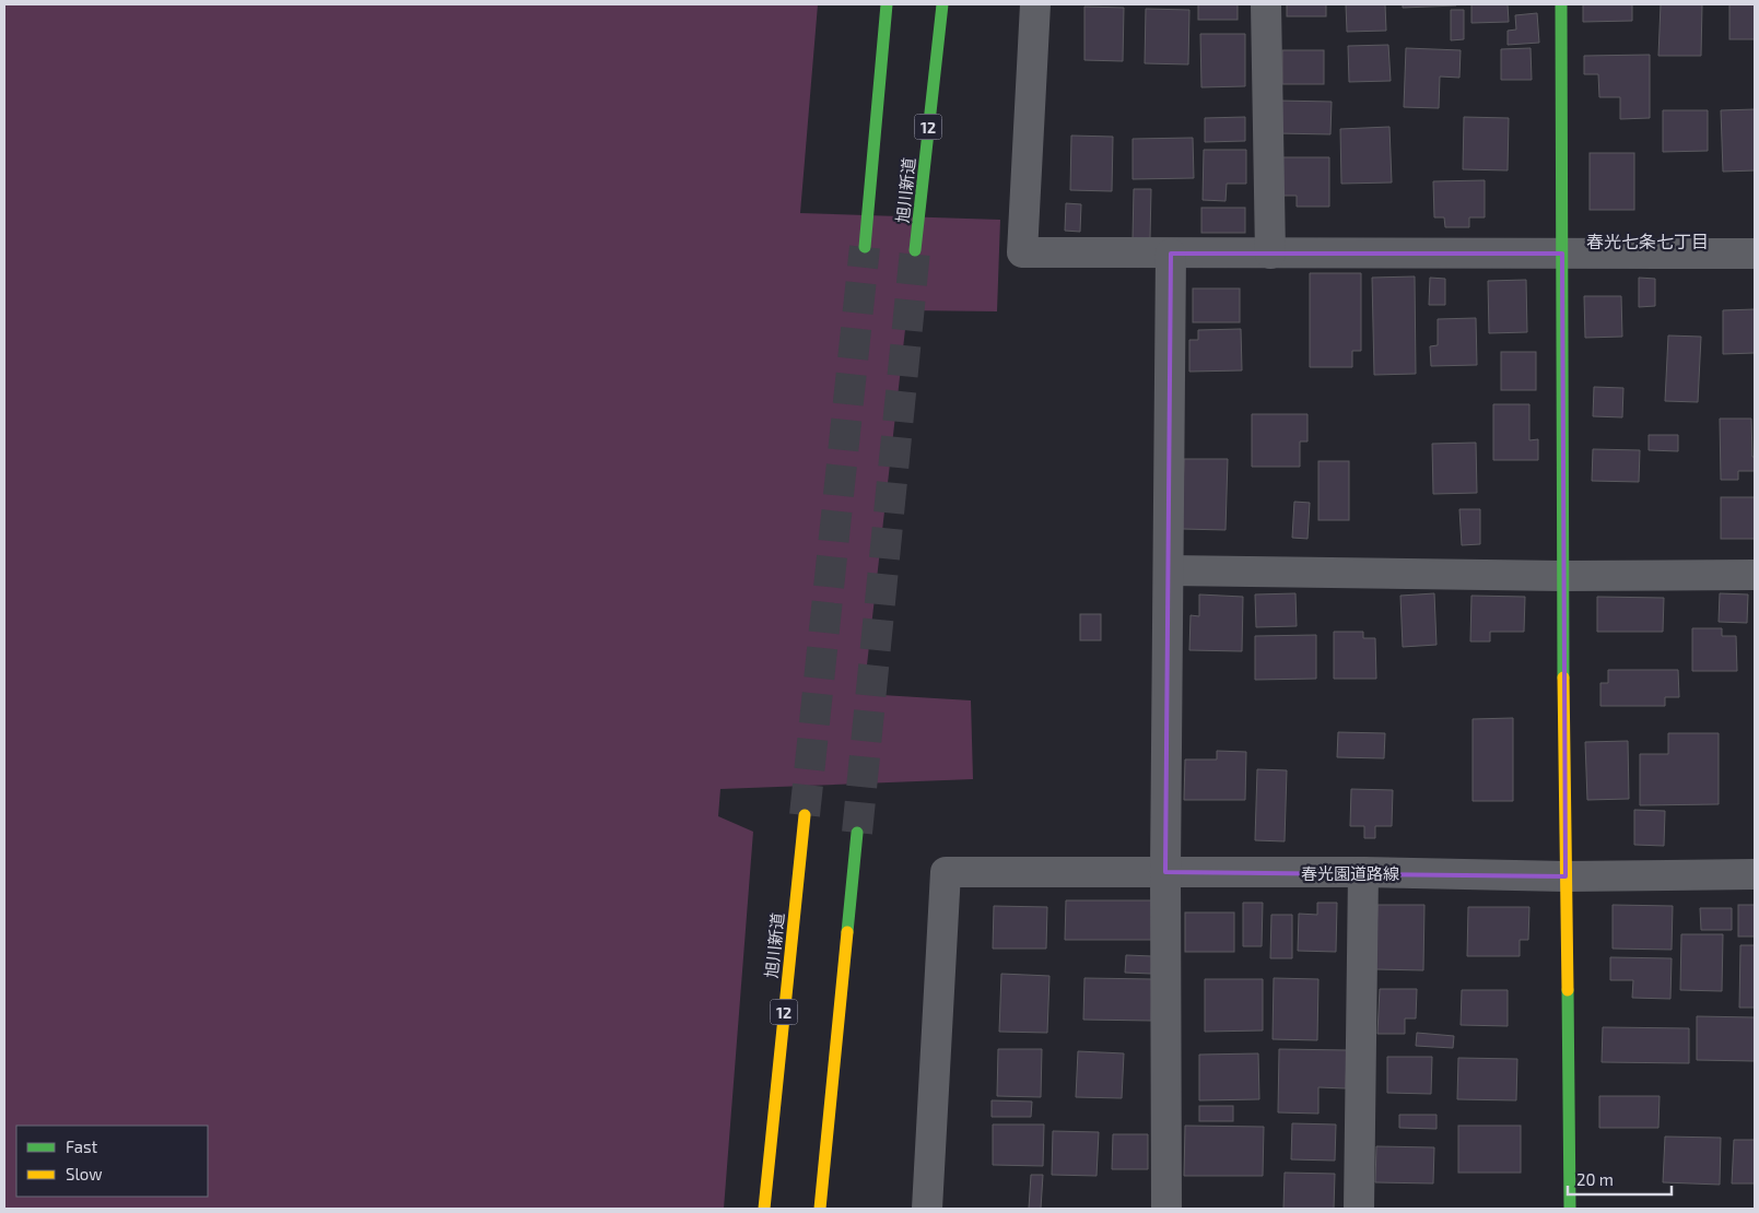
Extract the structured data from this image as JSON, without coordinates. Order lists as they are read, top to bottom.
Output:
{
  "streets": {
    "main road": ["12", "旭川新道"],
    "street": ["春光園道路線"]
  },
  "districts": ["春光七条七丁目"],
  "legend": ["Fast", "Slow"],
  "scale_bar": "20 m"
}
